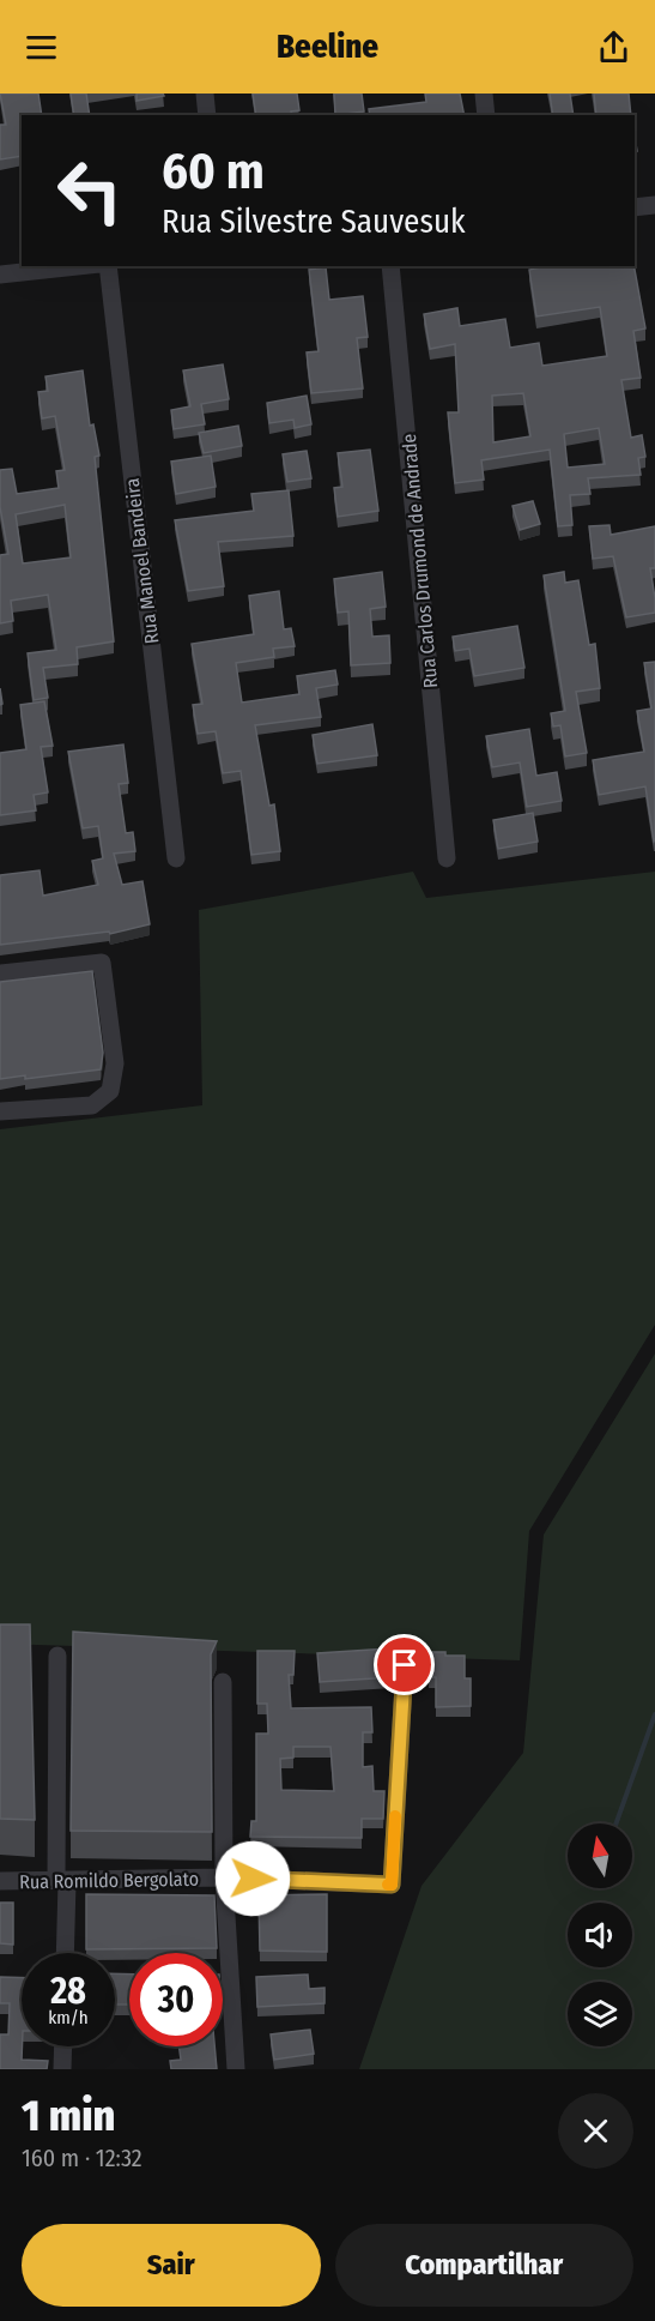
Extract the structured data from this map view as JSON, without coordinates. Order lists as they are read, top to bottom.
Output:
{
  "streets": {
    "street": ["Rua Manoel Bandeira", "Rua Carlos Drumond de Andrade", "Rua Romildo Bergolato"]
  },
  "north": "top",
  "page": {
    "header": "Beeline",
    "turn": ["60 m", "Rua Silvestre Sauvesuk"],
    "speed": "28 km/h",
    "limit": "30",
    "heading": ["1 min", "160 m · 12:32"],
    "buttons": ["Sair", "Compartilhar"]
  }
}
